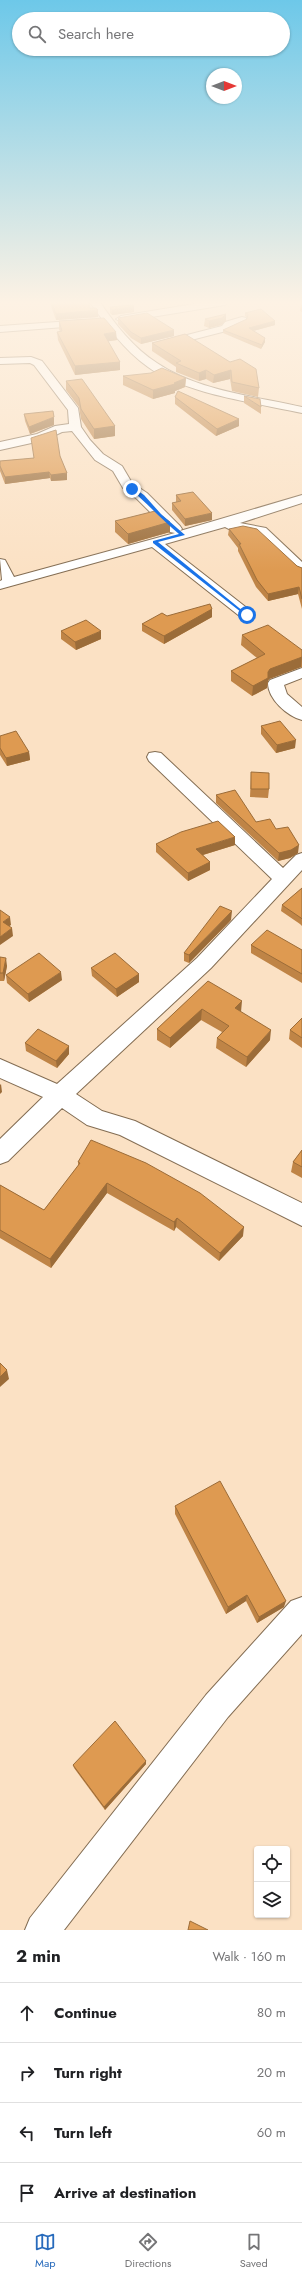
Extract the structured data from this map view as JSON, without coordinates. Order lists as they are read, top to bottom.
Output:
{
  "north": "right",
  "page": {
    "search": "Search here",
    "heading": ["2 min", "Walk · 160 m"],
    "list": [
      ["Continue", "80 m"],
      ["Turn right", "20 m"],
      ["Turn left", "60 m"],
      "Arrive at destination"
    ],
    "nav": ["Map", "Directions", "Saved"]
  }
}
